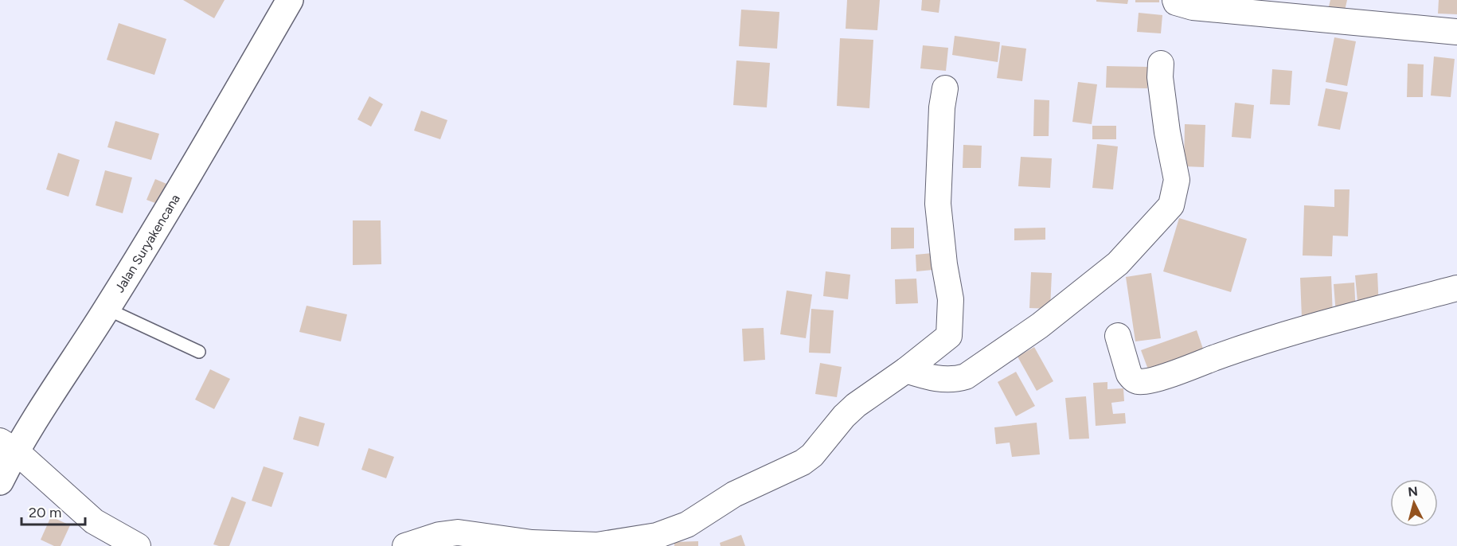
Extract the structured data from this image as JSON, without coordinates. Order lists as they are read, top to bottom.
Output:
{
  "streets": {
    "street": ["Jalan Suryakencana"]
  },
  "scale_bar": "20 m",
  "north": "top"
}
